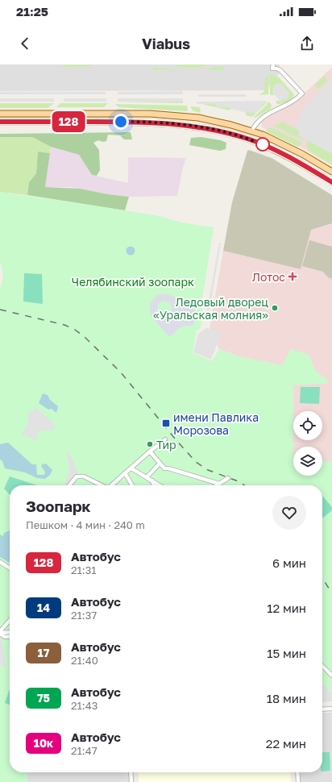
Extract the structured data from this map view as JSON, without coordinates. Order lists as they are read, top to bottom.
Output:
{
  "parks": ["Челябинский зоопарк"],
  "places": {
    "health": ["Лотос"],
    "other": ["Ледовый дворец «Уральская молния»", "Тир"],
    "transit": ["имени Павлика Морозова"]
  },
  "lines": ["bus line 128"],
  "page": {
    "status": "21:25",
    "header": "Viabus",
    "on_map": "128",
    "heading": ["Зоопарк", "Пешком · 4 мин · 240 m"],
    "list": [
      {
        "mark": "128",
        "name": "Автобус",
        "note": "21:31",
        "value": "6 мин"
      },
      {
        "mark": "14",
        "name": "Автобус",
        "note": "21:37",
        "value": "12 мин"
      },
      {
        "mark": "17",
        "name": "Автобус",
        "note": "21:40",
        "value": "15 мин"
      },
      {
        "mark": "75",
        "name": "Автобус",
        "note": "21:43",
        "value": "18 мин"
      },
      {
        "mark": "10к",
        "name": "Автобус",
        "note": "21:47",
        "value": "22 мин"
      }
    ]
  }
}
